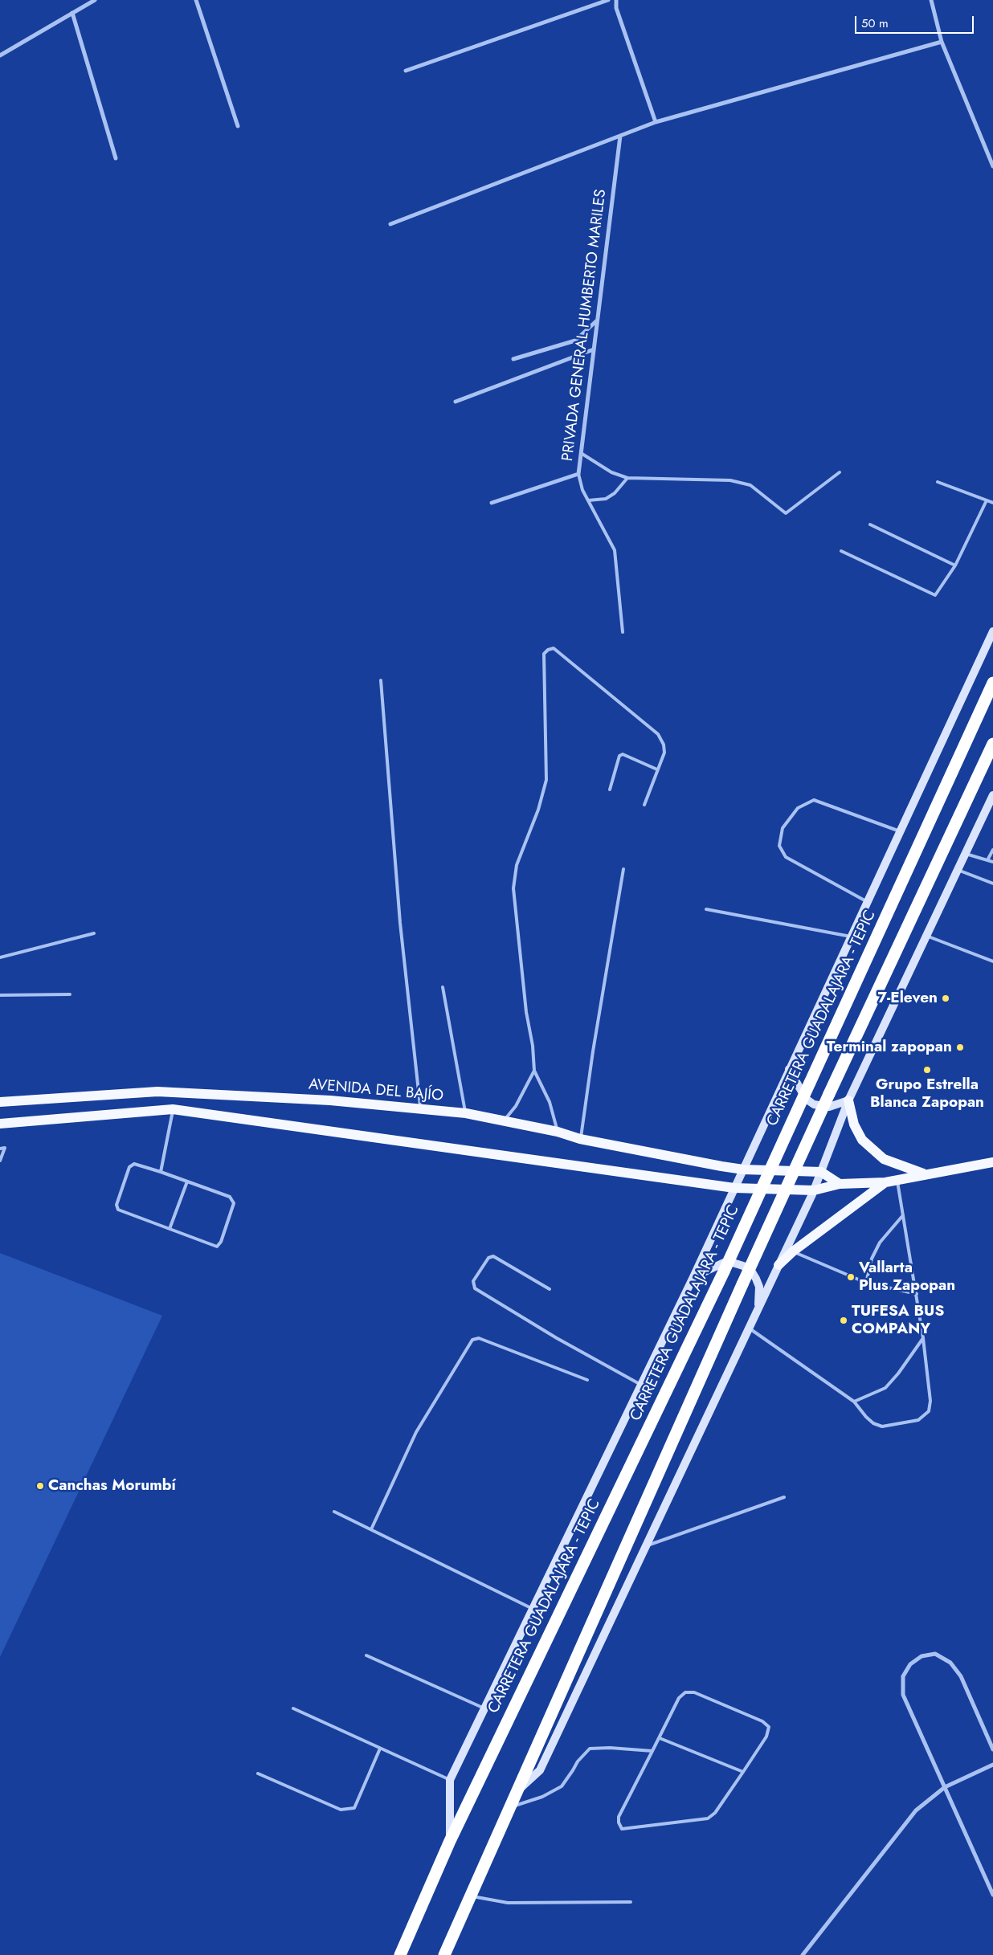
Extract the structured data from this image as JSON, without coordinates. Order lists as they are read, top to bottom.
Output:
{
  "streets": {
    "highway": ["CARRETERA GUADALAJARA - TEPIC"],
    "main road": ["AVENIDA DEL BAJÍO"],
    "street": ["PRIVADA GENERAL HUMBERTO MARILES"]
  },
  "places": [
    "7-Eleven",
    "Terminal zapopan",
    "Grupo Estrella Blanca Zapopan",
    "Vallarta Plus Zapopan",
    "TUFESA BUS COMPANY",
    "Canchas Morumbí"
  ],
  "scale_bar": "50 m"
}
